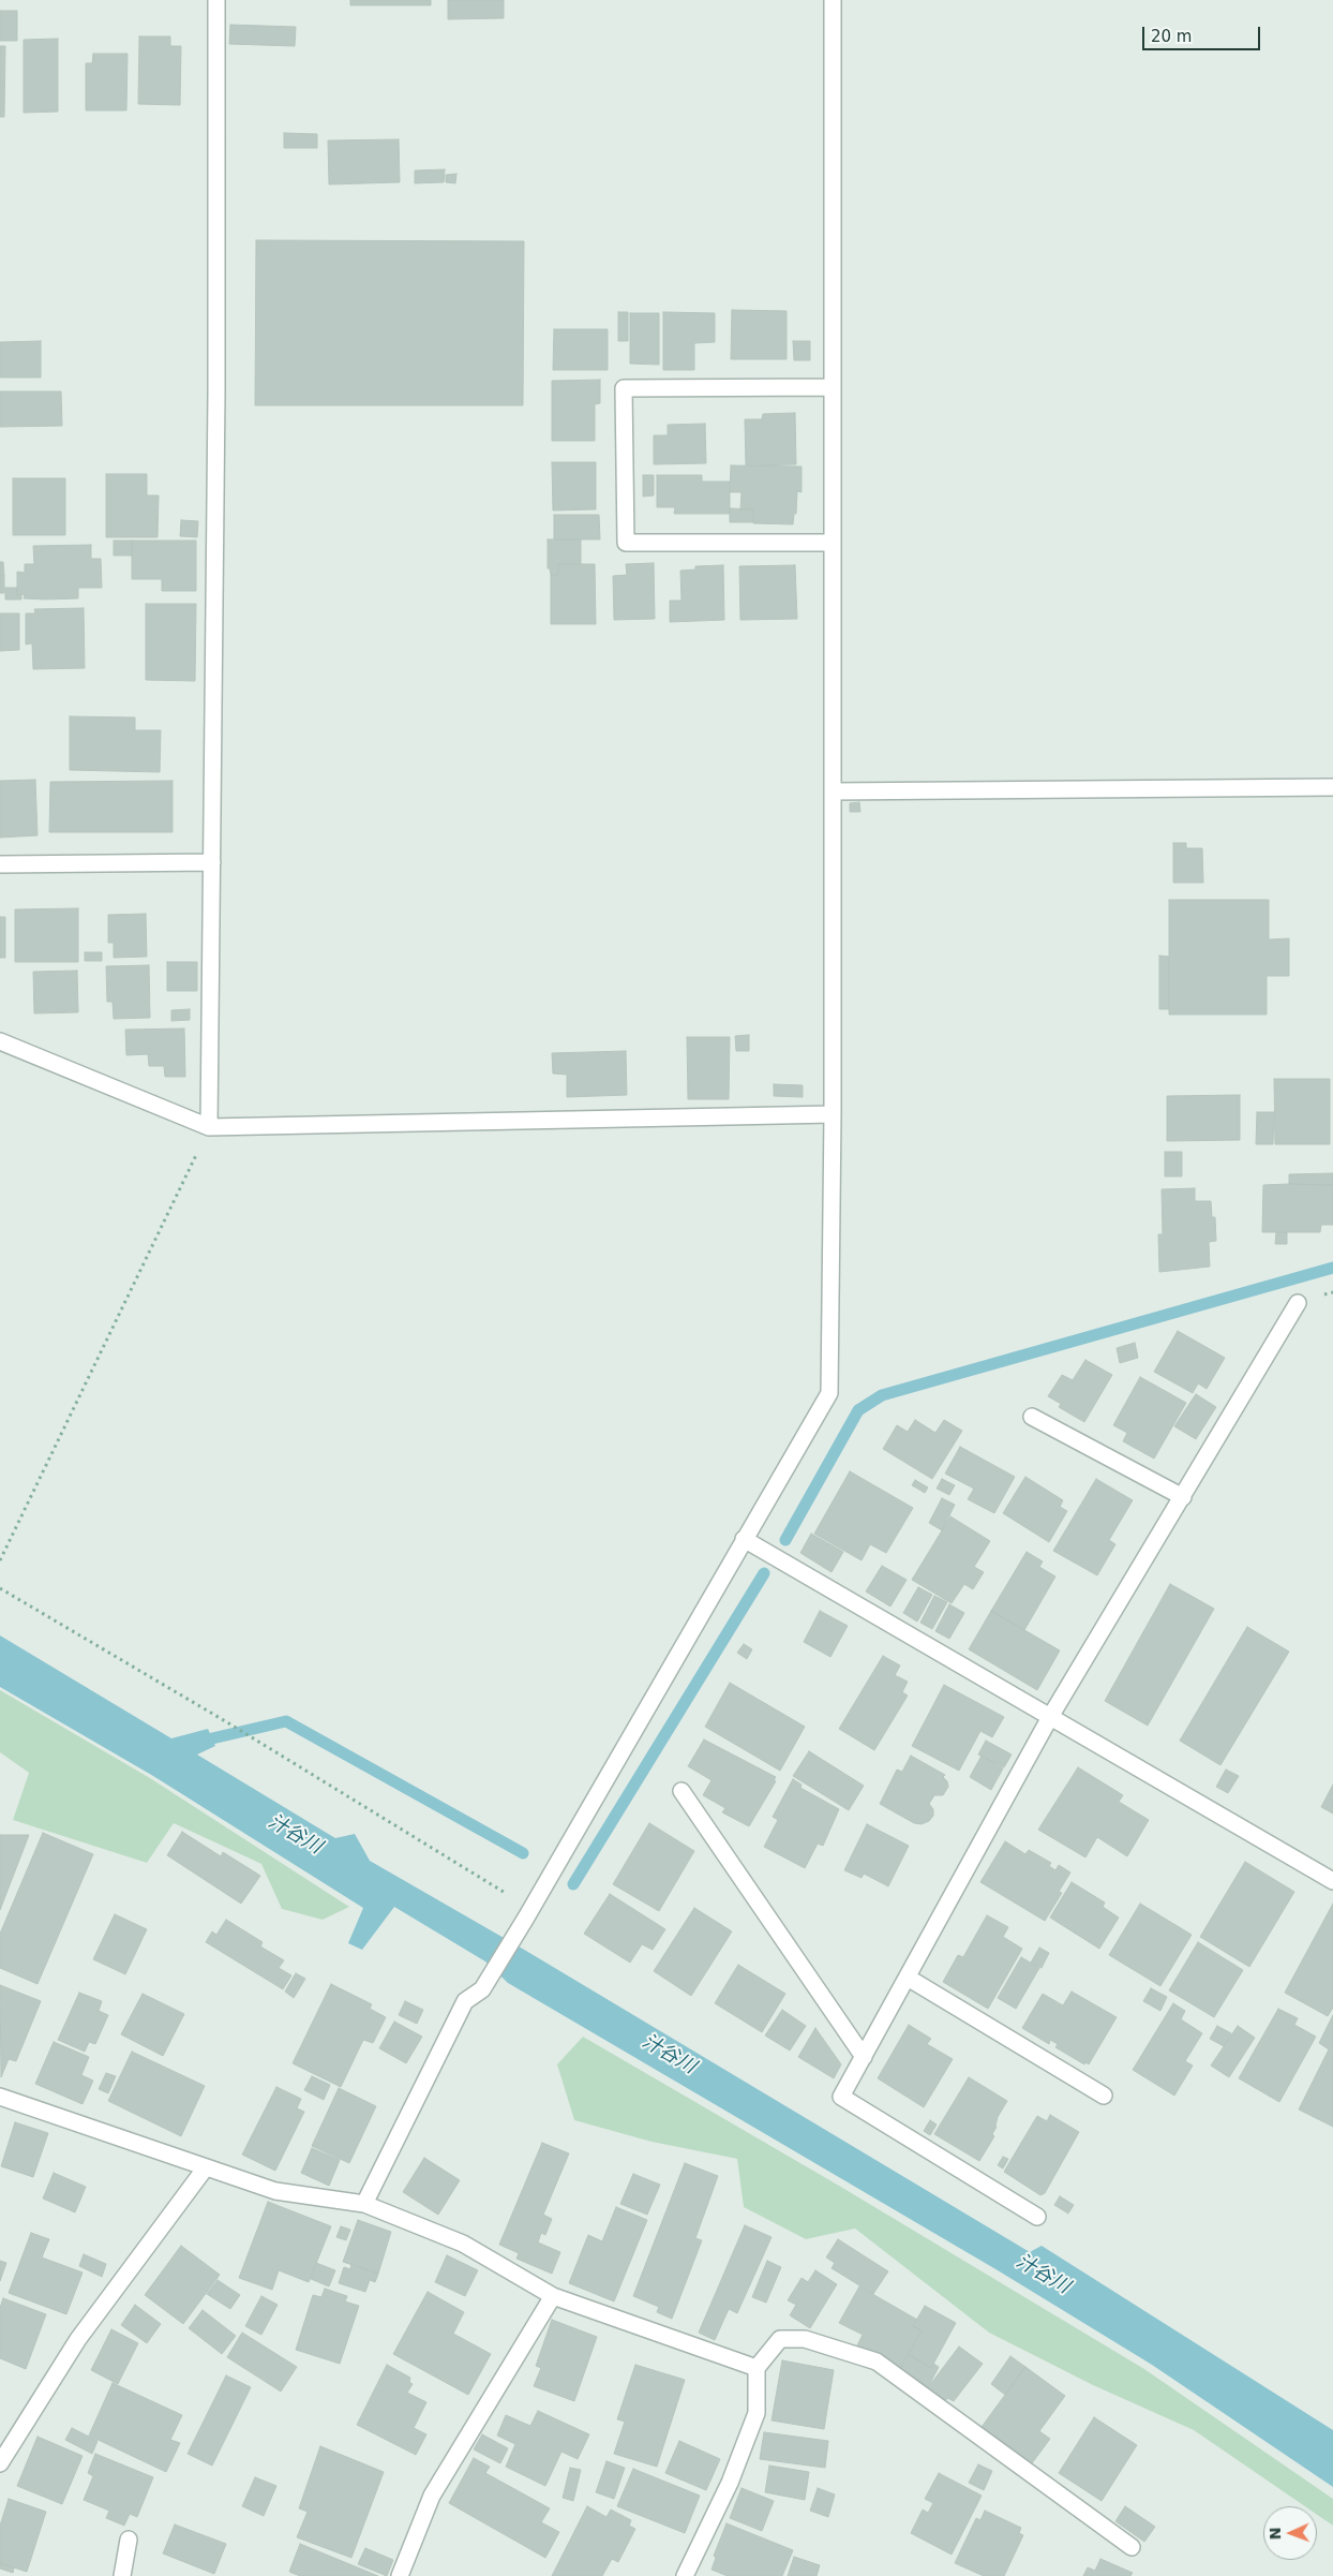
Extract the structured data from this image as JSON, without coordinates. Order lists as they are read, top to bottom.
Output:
{
  "water": ["汁谷川"],
  "scale_bar": "20 m",
  "north": "left"
}
